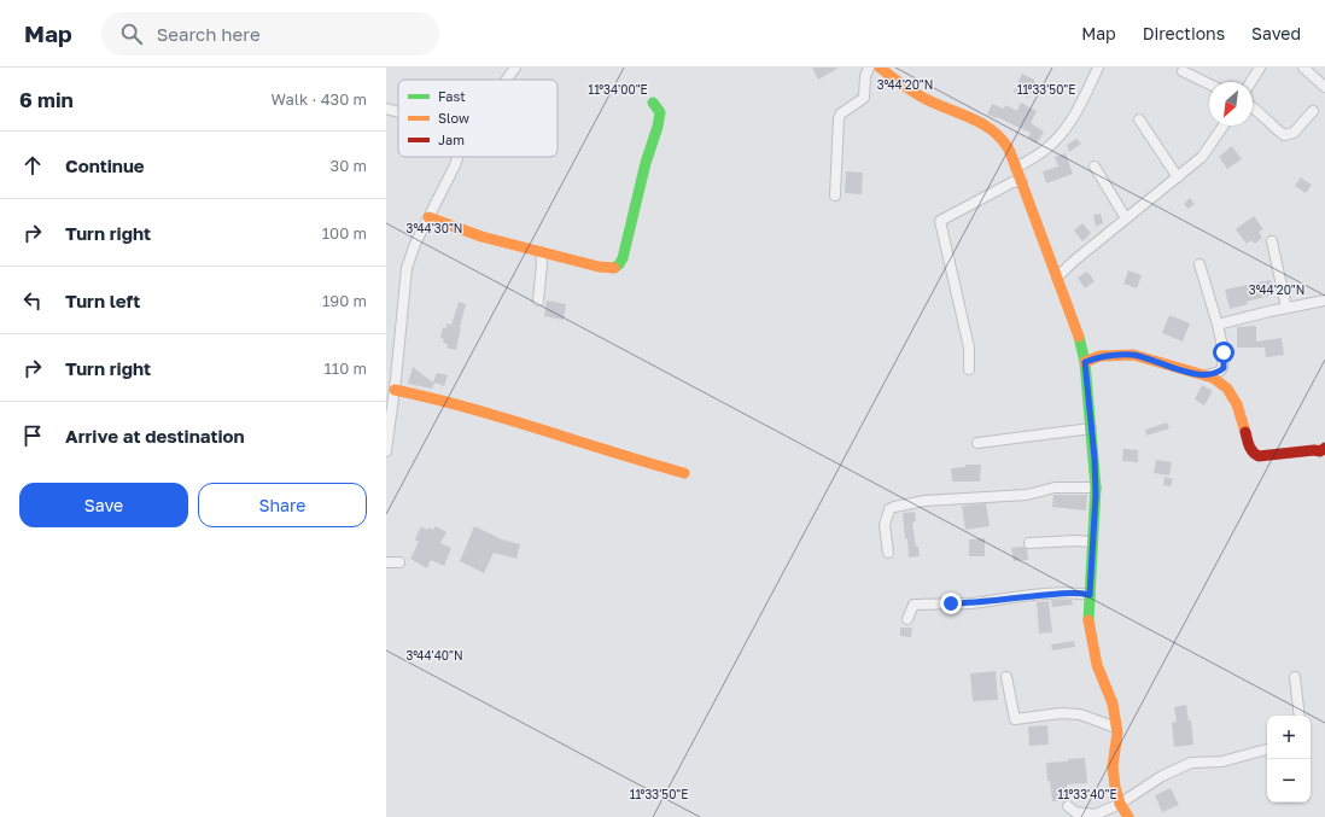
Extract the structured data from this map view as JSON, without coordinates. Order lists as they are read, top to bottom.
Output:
{
  "legend": ["Fast", "Slow", "Jam"],
  "north": "bottom left",
  "page": {
    "header": "Map",
    "search": "Search here",
    "nav": ["Map", "Directions", "Saved"],
    "heading": ["6 min", "Walk · 430 m"],
    "list": [
      ["Continue", "30 m"],
      ["Turn right", "100 m"],
      ["Turn left", "190 m"],
      ["Turn right", "110 m"],
      "Arrive at destination"
    ],
    "buttons": ["Save", "Share"],
    "map_buttons": ["+", "−"]
  },
  "coordinates": [
    "3°44'20\"N",
    "11°34'00\"E",
    "11°33'50\"E",
    "3°44'30\"N",
    "3°44'40\"N",
    "11°33'40\"E"
  ]
}
